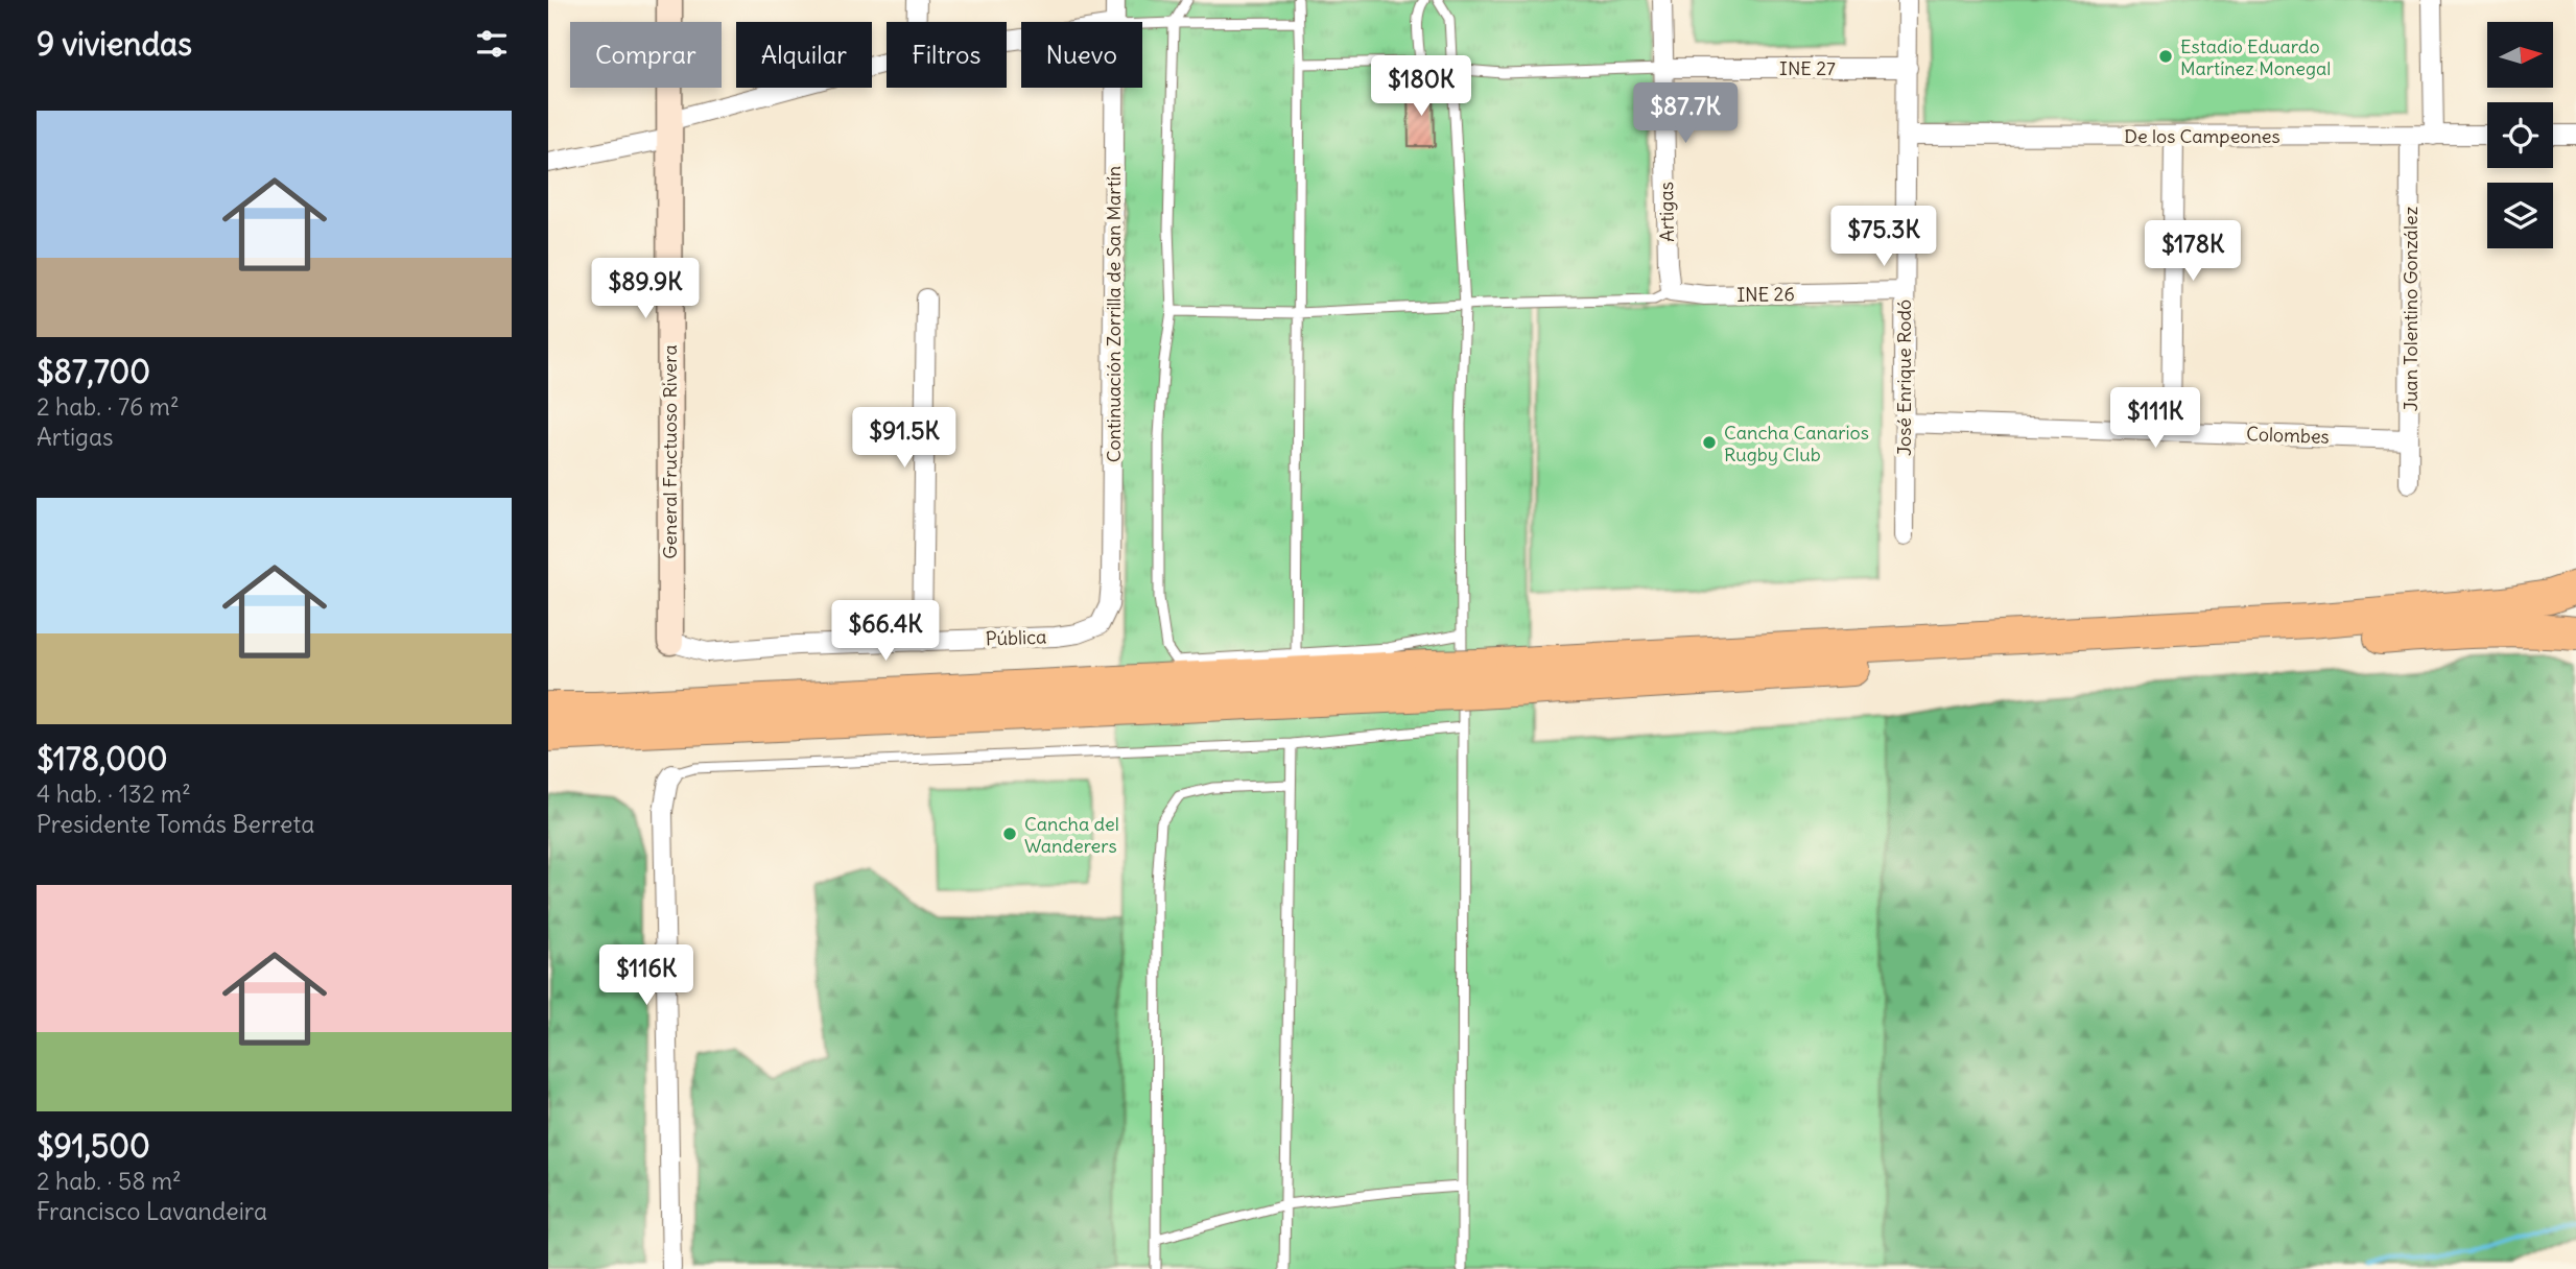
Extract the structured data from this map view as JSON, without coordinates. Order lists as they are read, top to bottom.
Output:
{
  "streets": {
    "street": [
      "INE 27",
      "De los Campeones",
      "Artigas",
      "INE 26",
      "Juan Tolentino González",
      "Continuación Zorrilla de San Martín",
      "José Enrique Rodó",
      "Colombes",
      "General Fructuoso Rivera",
      "Pública"
    ]
  },
  "crossings": [
    ["INE 27", "Artigas"],
    ["INE 27", "José Enrique Rodó"],
    ["De los Campeones", "Juan Tolentino González"],
    ["De los Campeones", "José Enrique Rodó"],
    ["Artigas", "INE 26"],
    ["INE 26", "José Enrique Rodó"],
    ["Juan Tolentino González", "Colombes"],
    ["Continuación Zorrilla de San Martín", "Pública"],
    ["José Enrique Rodó", "Colombes"],
    ["General Fructuoso Rivera", "Pública"]
  ],
  "places": ["Estadio Eduardo Martínez Monegal", "Cancha Canarios Rugby Club", "Cancha del Wanderers"],
  "north": "right",
  "page": {
    "heading": "9 viviendas",
    "chip": [
      "Comprar",
      "Alquilar",
      "Filtros",
      "Nuevo"
    ],
    "price": [
      "$180K",
      "$87.7K",
      "$75.3K",
      "$178K",
      "$89.9K",
      "$111K",
      "$91.5K",
      "$66.4K",
      "$116K"
    ],
    "list": [
      {
        "name": "$87,700",
        "note": "2 hab. · 76 m² · Artigas"
      },
      {
        "name": "$178,000",
        "note": "4 hab. · 132 m² · Presidente Tomás Berreta"
      },
      {
        "name": "$91,500",
        "note": "2 hab. · 58 m² · Francisco Lavandeira"
      }
    ]
  }
}
